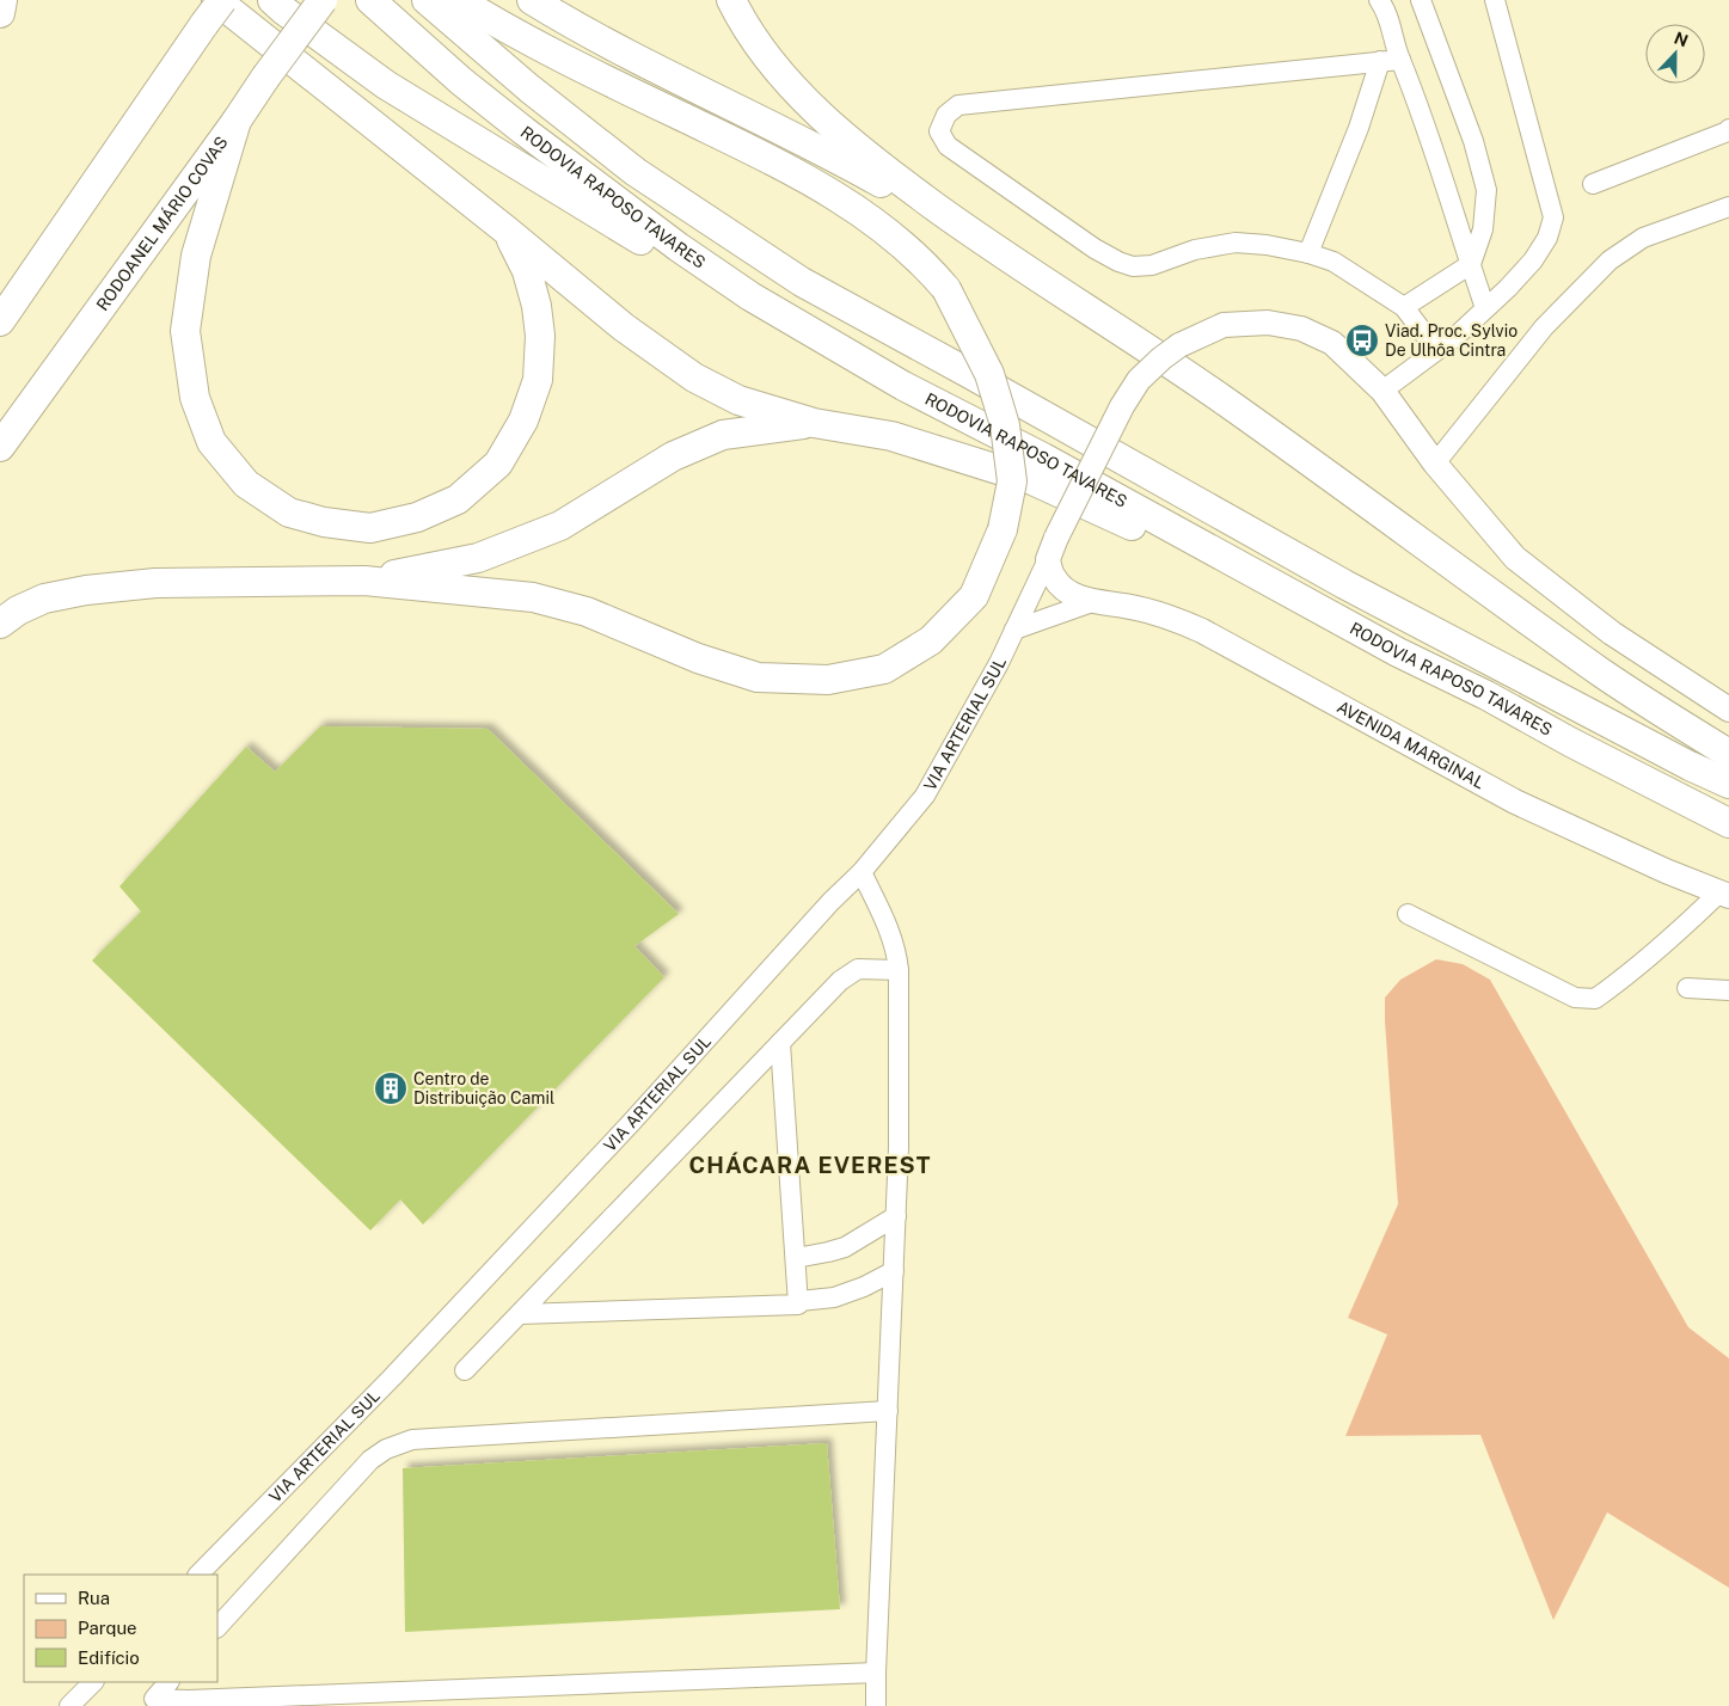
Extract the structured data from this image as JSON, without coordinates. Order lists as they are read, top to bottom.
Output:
{
  "streets": {
    "highway": ["RODOVIA RAPOSO TAVARES", "RODOANEL MÁRIO COVAS"],
    "main road": ["AVENIDA MARGINAL"],
    "street": ["VIA ARTERIAL SUL"]
  },
  "crossings": [
    ["VIA ARTERIAL SUL", "AVENIDA MARGINAL"]
  ],
  "districts": ["CHÁCARA EVEREST"],
  "places": {
    "bus stop": ["Viad. Proc. Sylvio De Ulhôa Cintra"],
    "building": ["Centro de Distribuição Camil"]
  },
  "legend": ["Rua", "Parque", "Edifício"],
  "north": "top"
}
